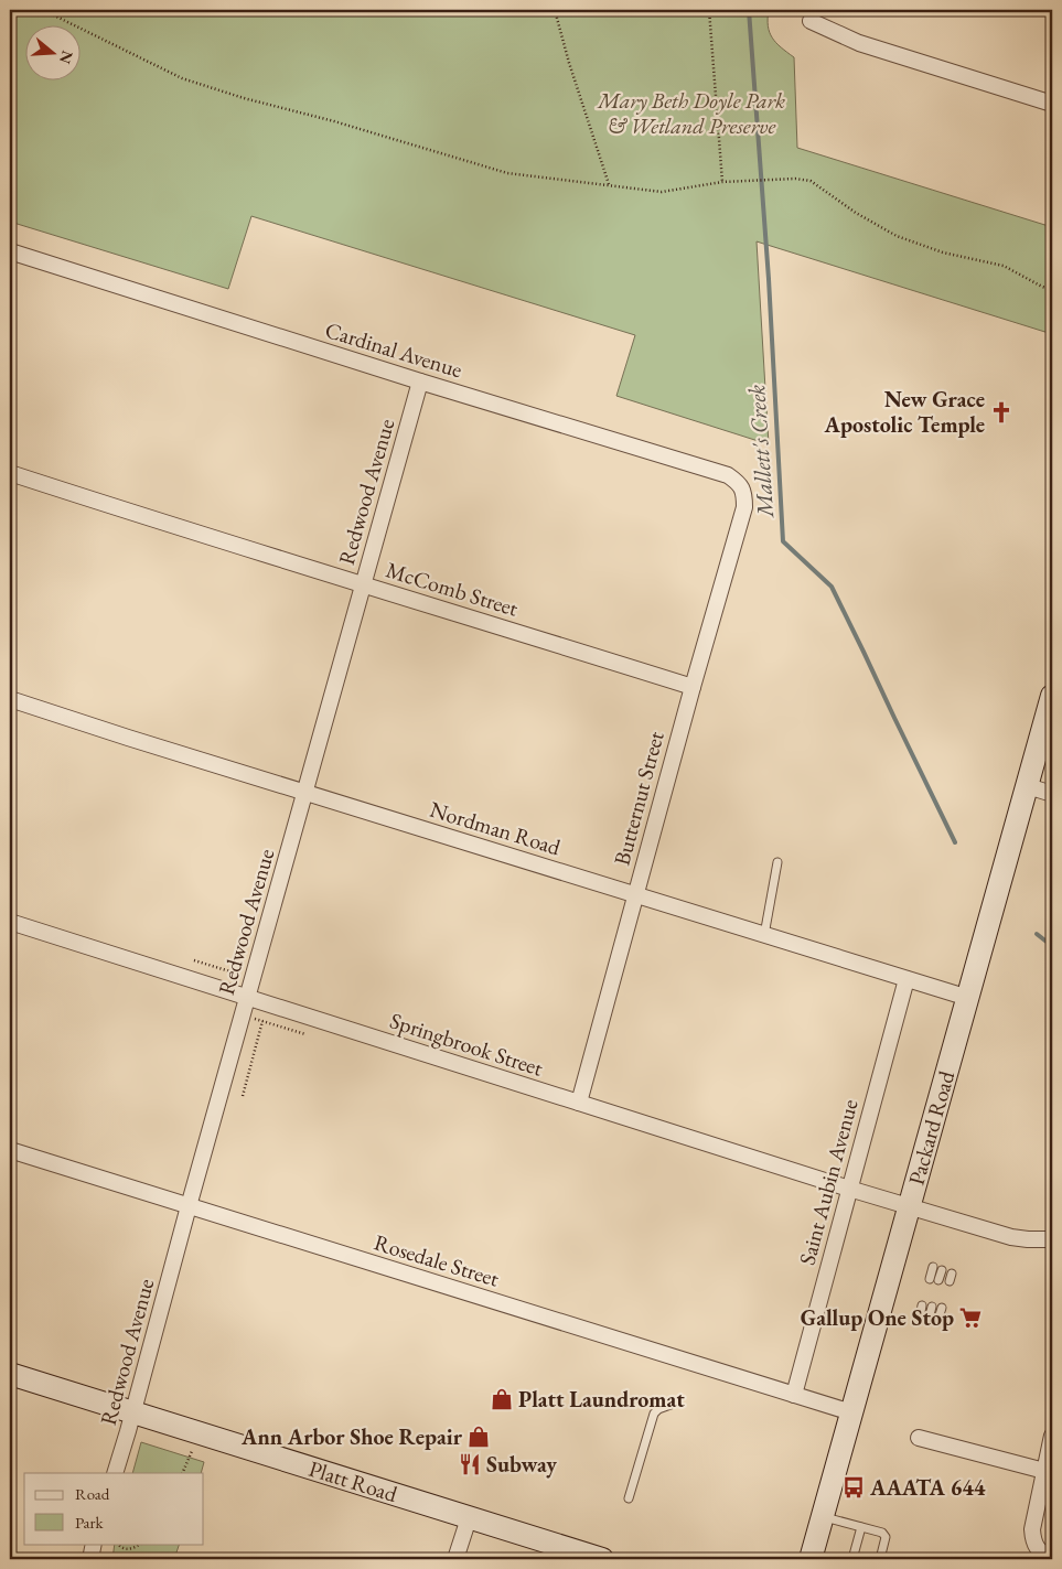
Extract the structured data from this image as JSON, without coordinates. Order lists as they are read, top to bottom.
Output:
{
  "streets": {
    "main road": ["Packard Road", "Platt Road"],
    "street": [
      "Cardinal Avenue",
      "Redwood Avenue",
      "McComb Street",
      "Butternut Street",
      "Nordman Road",
      "Springbrook Street",
      "Saint Aubin Avenue",
      "Rosedale Street"
    ]
  },
  "crossings": [
    ["Cardinal Avenue", "Redwood Avenue"],
    ["Cardinal Avenue", "Butternut Street"],
    ["Redwood Avenue", "McComb Street"],
    ["Redwood Avenue", "Nordman Road"],
    ["Redwood Avenue", "Springbrook Street"],
    ["Redwood Avenue", "Rosedale Street"],
    ["Redwood Avenue", "Platt Road"],
    ["McComb Street", "Butternut Street"],
    ["Butternut Street", "Nordman Road"],
    ["Butternut Street", "Springbrook Street"],
    ["Nordman Road", "Packard Road"],
    ["Nordman Road", "Saint Aubin Avenue"],
    ["Springbrook Street", "Packard Road"],
    ["Springbrook Street", "Saint Aubin Avenue"],
    ["Packard Road", "Rosedale Street"],
    ["Saint Aubin Avenue", "Rosedale Street"]
  ],
  "water": ["Mallett's Creek"],
  "parks": ["Mary Beth Doyle Park & Wetland Preserve"],
  "places": {
    "church": ["New Grace Apostolic Temple"],
    "supermarket": ["Gallup One Stop"],
    "shop": ["Platt Laundromat", "Ann Arbor Shoe Repair"],
    "restaurant": ["Subway"],
    "bus stop": ["AAATA 644"]
  },
  "legend": ["Road", "Park"],
  "north": "right"
}
